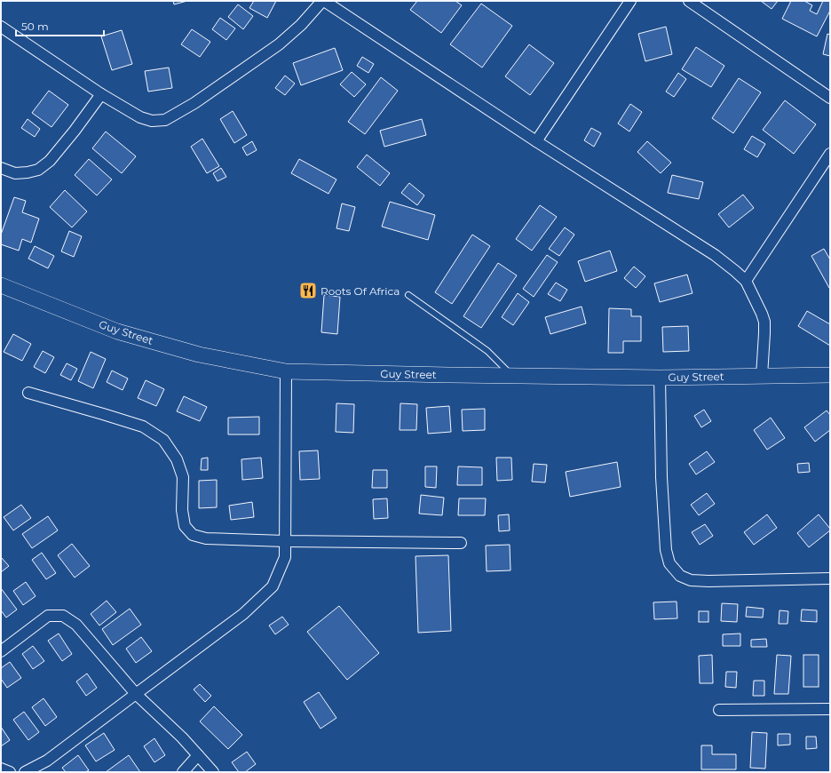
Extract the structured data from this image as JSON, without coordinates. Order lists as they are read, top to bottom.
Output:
{
  "streets": {
    "street": ["Guy Street"]
  },
  "places": {
    "restaurant": ["Roots Of Africa"]
  },
  "scale_bar": "50 m"
}
